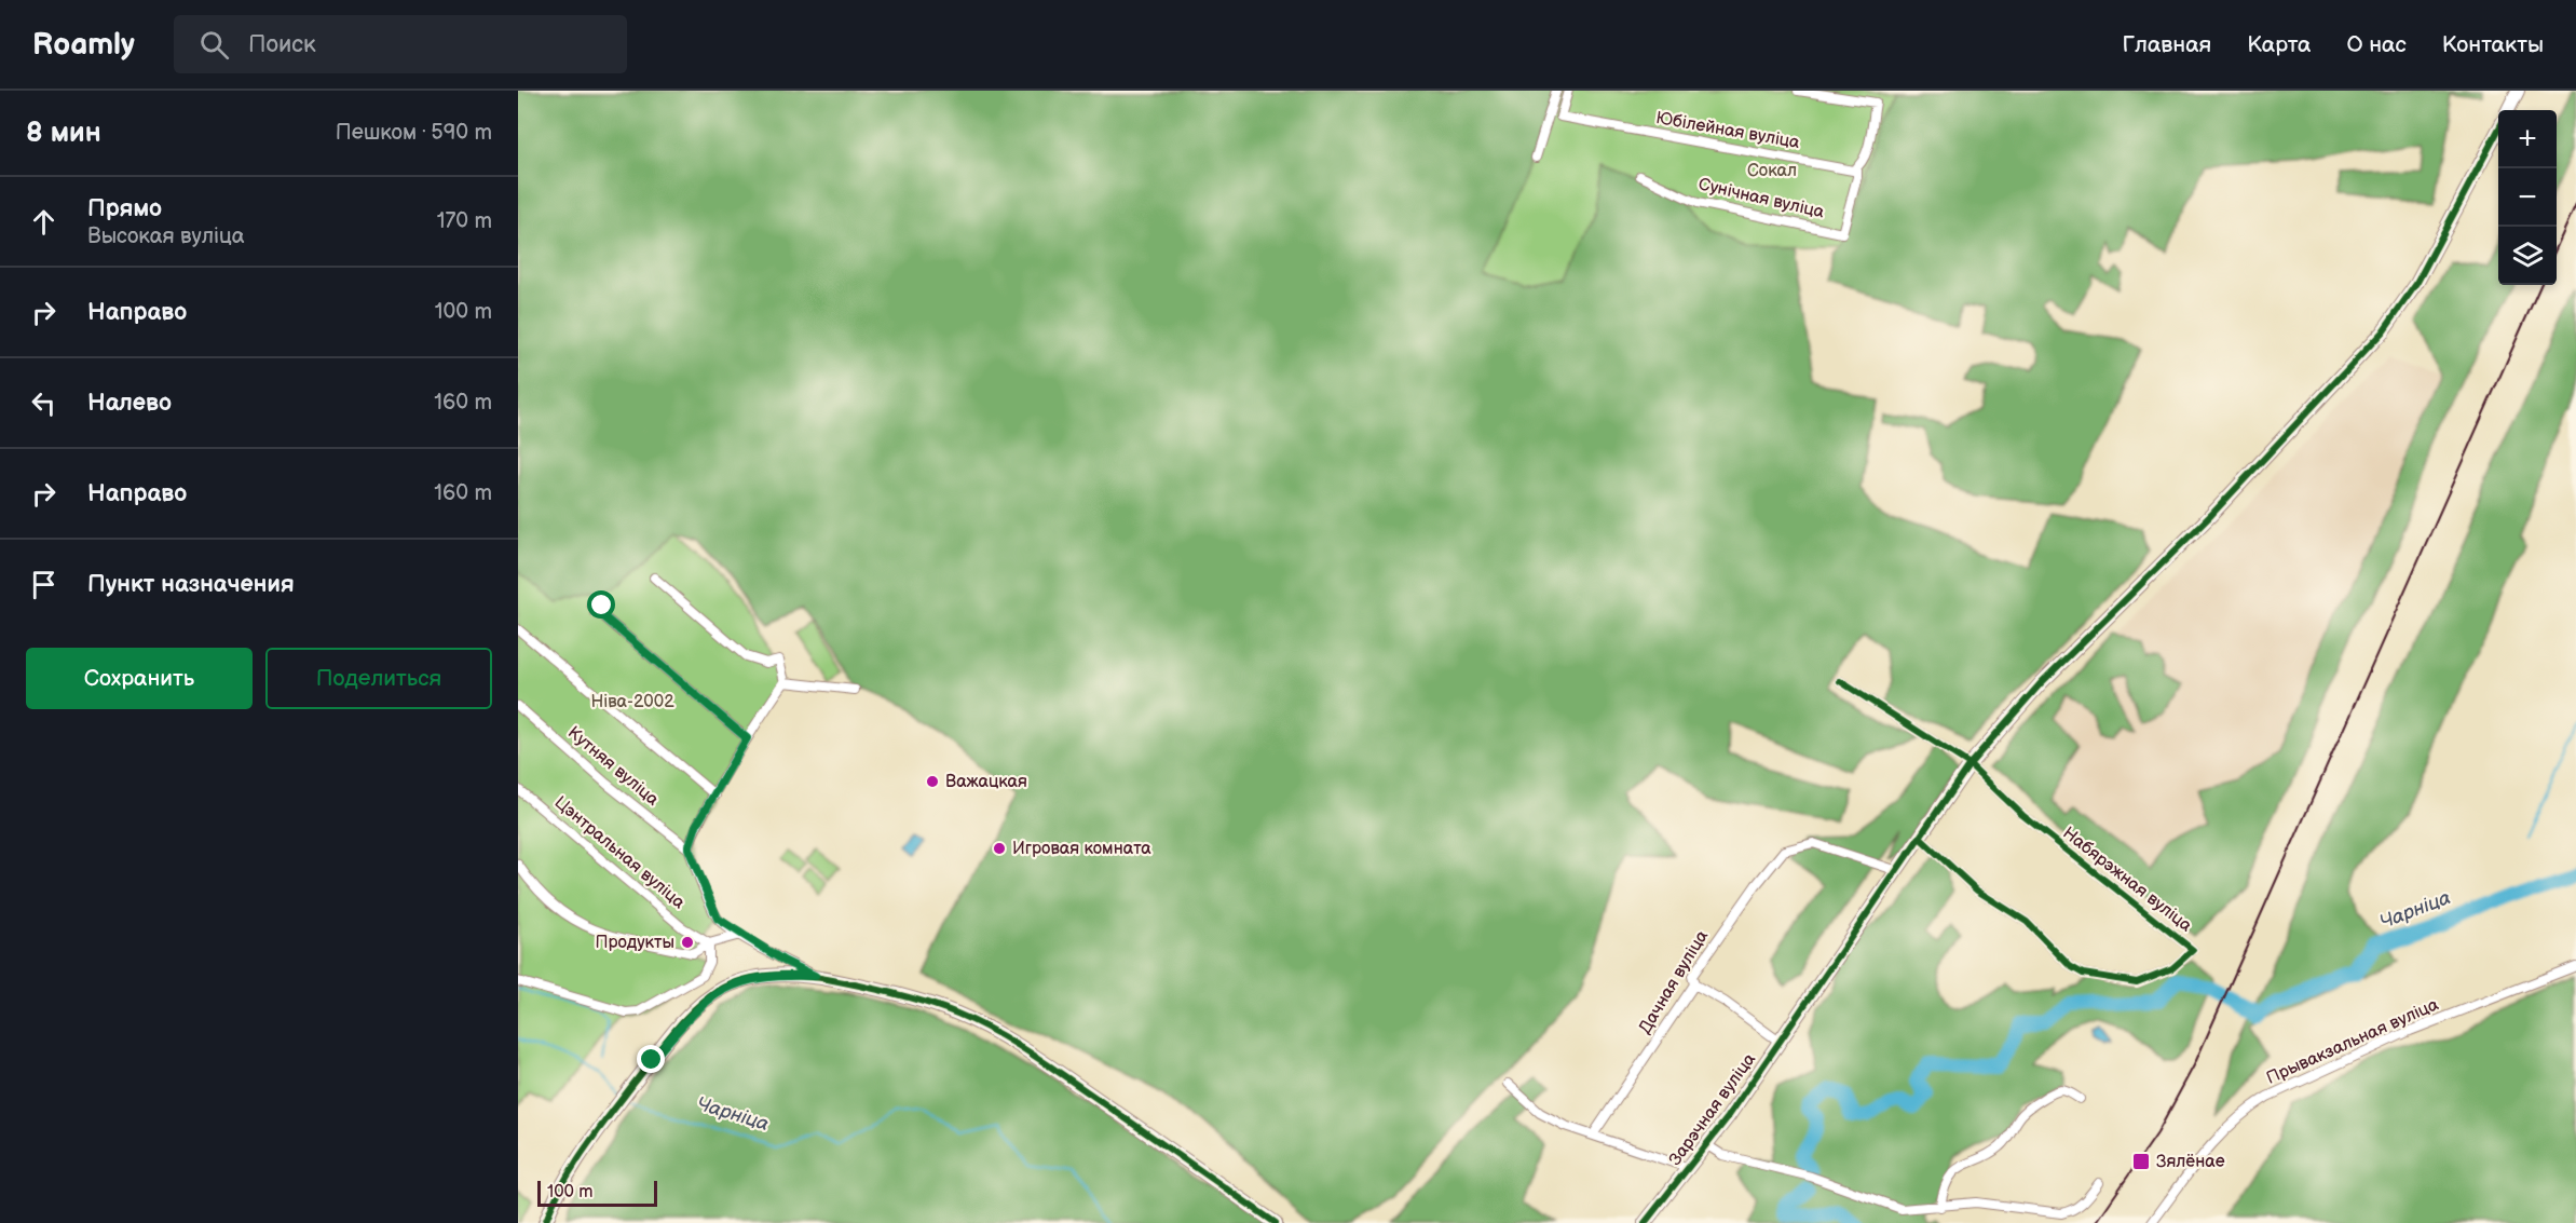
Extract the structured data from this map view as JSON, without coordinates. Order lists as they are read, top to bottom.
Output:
{
  "streets": {
    "street": [
      "Юбілейная вуліца",
      "Сунічная вуліца",
      "Кутняя вуліца",
      "Цэнтральная вуліца",
      "Набярэжная вуліца",
      "Дачная вуліца",
      "Прывакзальная вуліца",
      "Зарэчная вуліца"
    ]
  },
  "crossings": [
    ["Юбілейная вуліца", "Сунічная вуліца"],
    ["Набярэжная вуліца", "Зарэчная вуліца"],
    ["Дачная вуліца", "Зарэчная вуліца"]
  ],
  "water": ["Чарніца"],
  "parks": ["Сокал", "Ніва-2002"],
  "places": {
    "other": ["Важацкая", "Игровая комната", "Продукты"],
    "transit": ["Зялёнае"]
  },
  "scale_bar": "100 m",
  "page": {
    "header": "Roamly",
    "search": "Поиск",
    "nav": [
      "Главная",
      "Карта",
      "О нас",
      "Контакты"
    ],
    "heading": ["8 мин", "Пешком · 590 m"],
    "map_buttons": ["+", "−"],
    "list": [
      ["Прямо", "Высокая вуліца", "170 m"],
      ["Направо", "100 m"],
      ["Налево", "160 m"],
      ["Направо", "160 m"],
      "Пункт назначения"
    ],
    "buttons": ["Сохранить", "Поделиться"],
    "scale": "100 m"
  }
}
